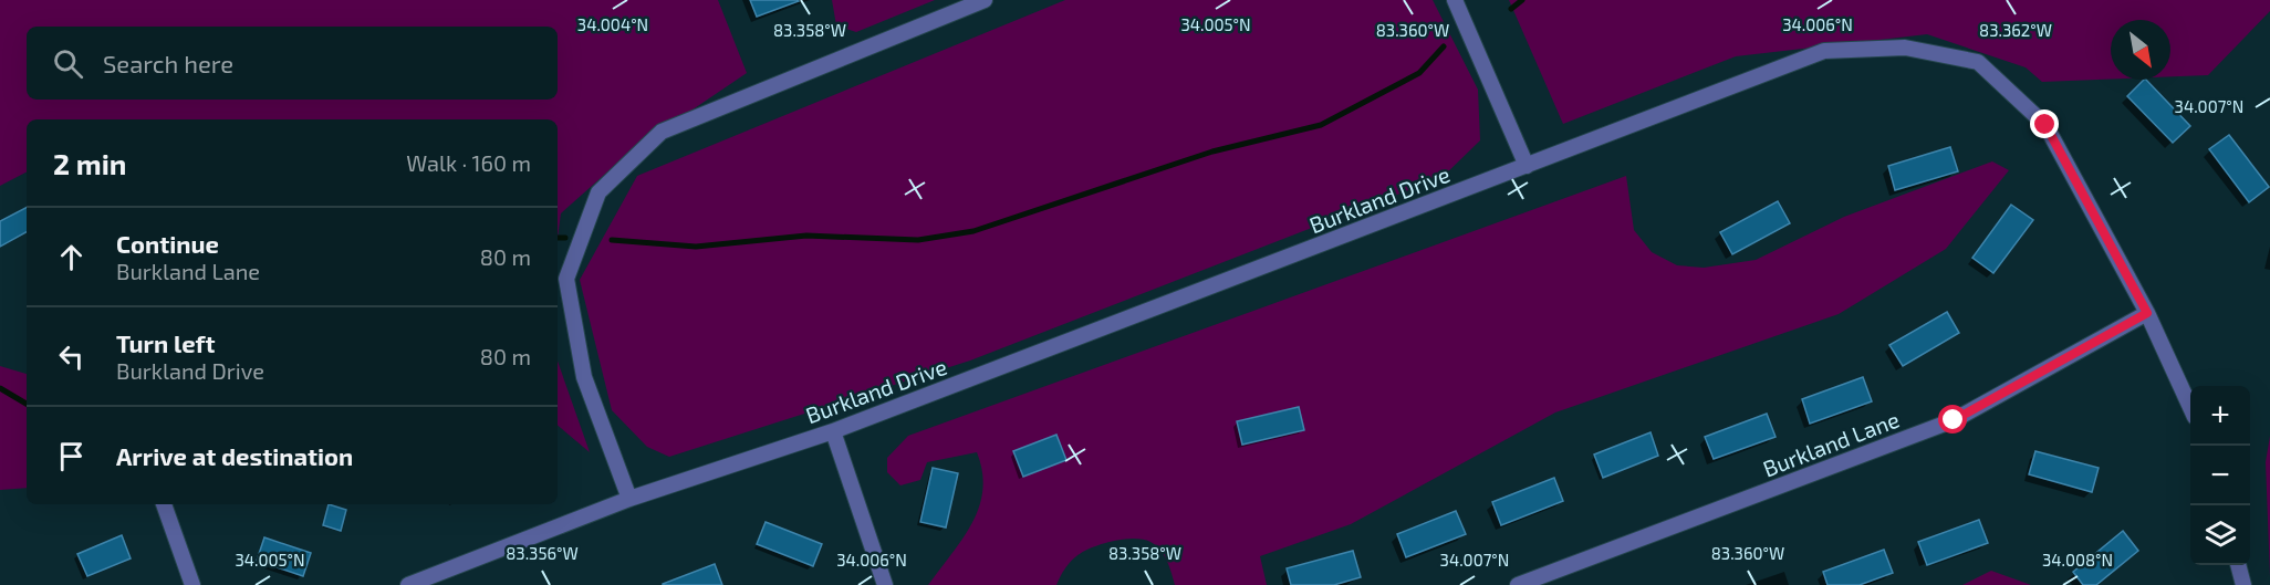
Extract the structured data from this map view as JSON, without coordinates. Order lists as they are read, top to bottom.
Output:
{
  "streets": {
    "street": ["Burkland Drive", "Burkland Lane"]
  },
  "crossings": [
    ["Burkland Drive", "Burkland Lane"]
  ],
  "north": "bottom right",
  "page": {
    "search": "Search here",
    "heading": ["2 min", "Walk · 160 m"],
    "list": [
      ["Continue", "Burkland Lane", "80 m"],
      ["Turn left", "Burkland Drive", "80 m"],
      "Arrive at destination"
    ],
    "map_buttons": ["+", "−"]
  },
  "coordinates": [
    "34.005°N",
    "34.006°N",
    "34.004°N",
    "83.360°W",
    "83.362°W",
    "83.358°W",
    "34.007°N",
    "83.356°W",
    "34.008°N"
  ]
}
